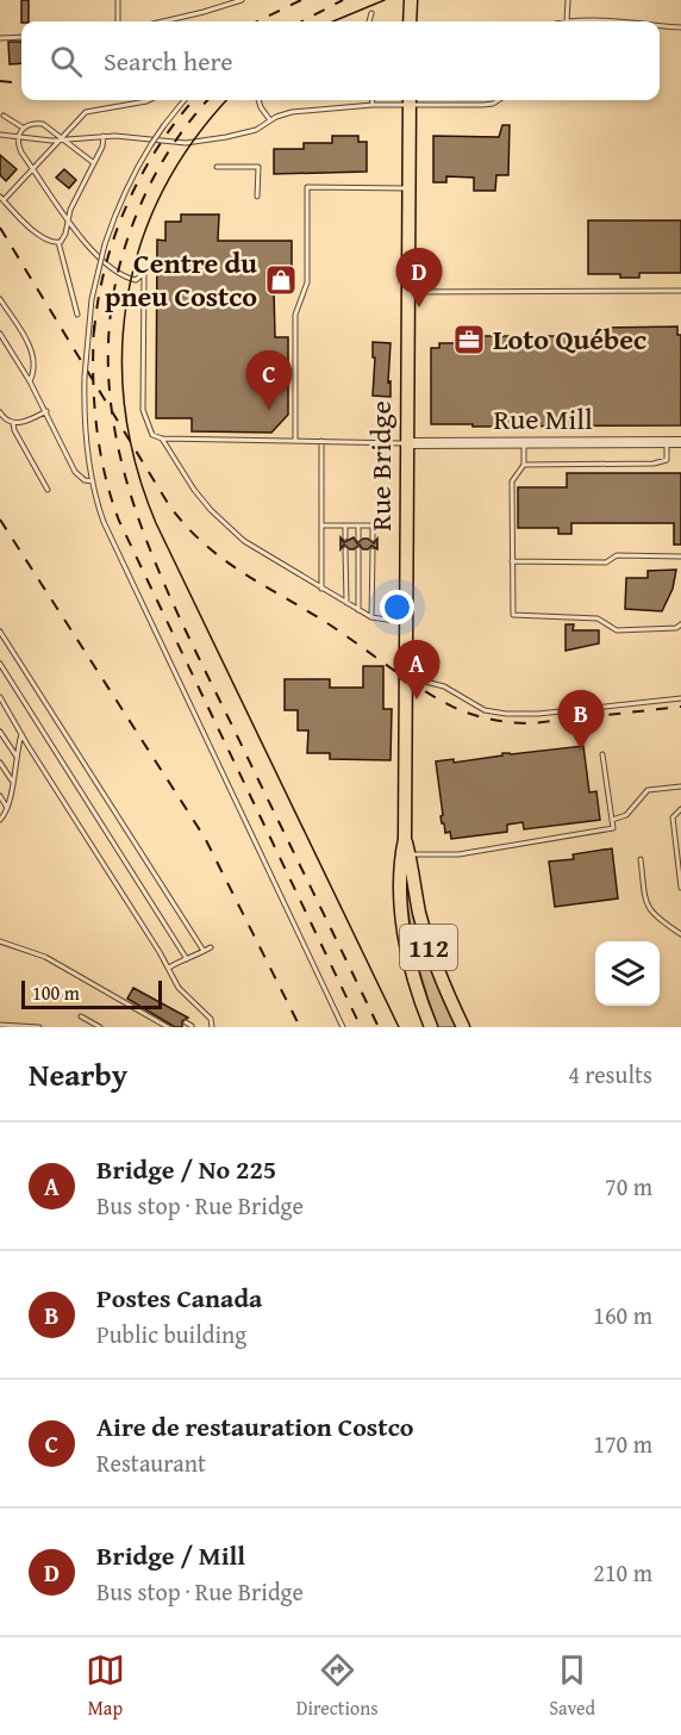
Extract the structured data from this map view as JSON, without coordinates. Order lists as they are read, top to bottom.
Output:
{
  "streets": {
    "main road": ["Rue Bridge", "112"],
    "street": ["Rue Mill"]
  },
  "crossings": [
    ["Rue Mill", "Rue Bridge"]
  ],
  "places": {
    "shop": ["Centre du pneu Costco"],
    "office": ["Loto Québec"]
  },
  "scale_bar": "100 m",
  "page": {
    "search": "Search here",
    "pins": [
      "D",
      "C",
      "A",
      "B"
    ],
    "scale": "100 m",
    "heading": ["Nearby", "4 results"],
    "list": [
      {
        "mark": "A",
        "name": "Bridge / No 225",
        "note": "Bus stop · Rue Bridge",
        "value": "70 m"
      },
      {
        "mark": "B",
        "name": "Postes Canada",
        "note": "Public building",
        "value": "160 m"
      },
      {
        "mark": "C",
        "name": "Aire de restauration Costco",
        "note": "Restaurant",
        "value": "170 m"
      },
      {
        "mark": "D",
        "name": "Bridge / Mill",
        "note": "Bus stop · Rue Bridge",
        "value": "210 m"
      }
    ],
    "nav": ["Map", "Directions", "Saved"]
  }
}
